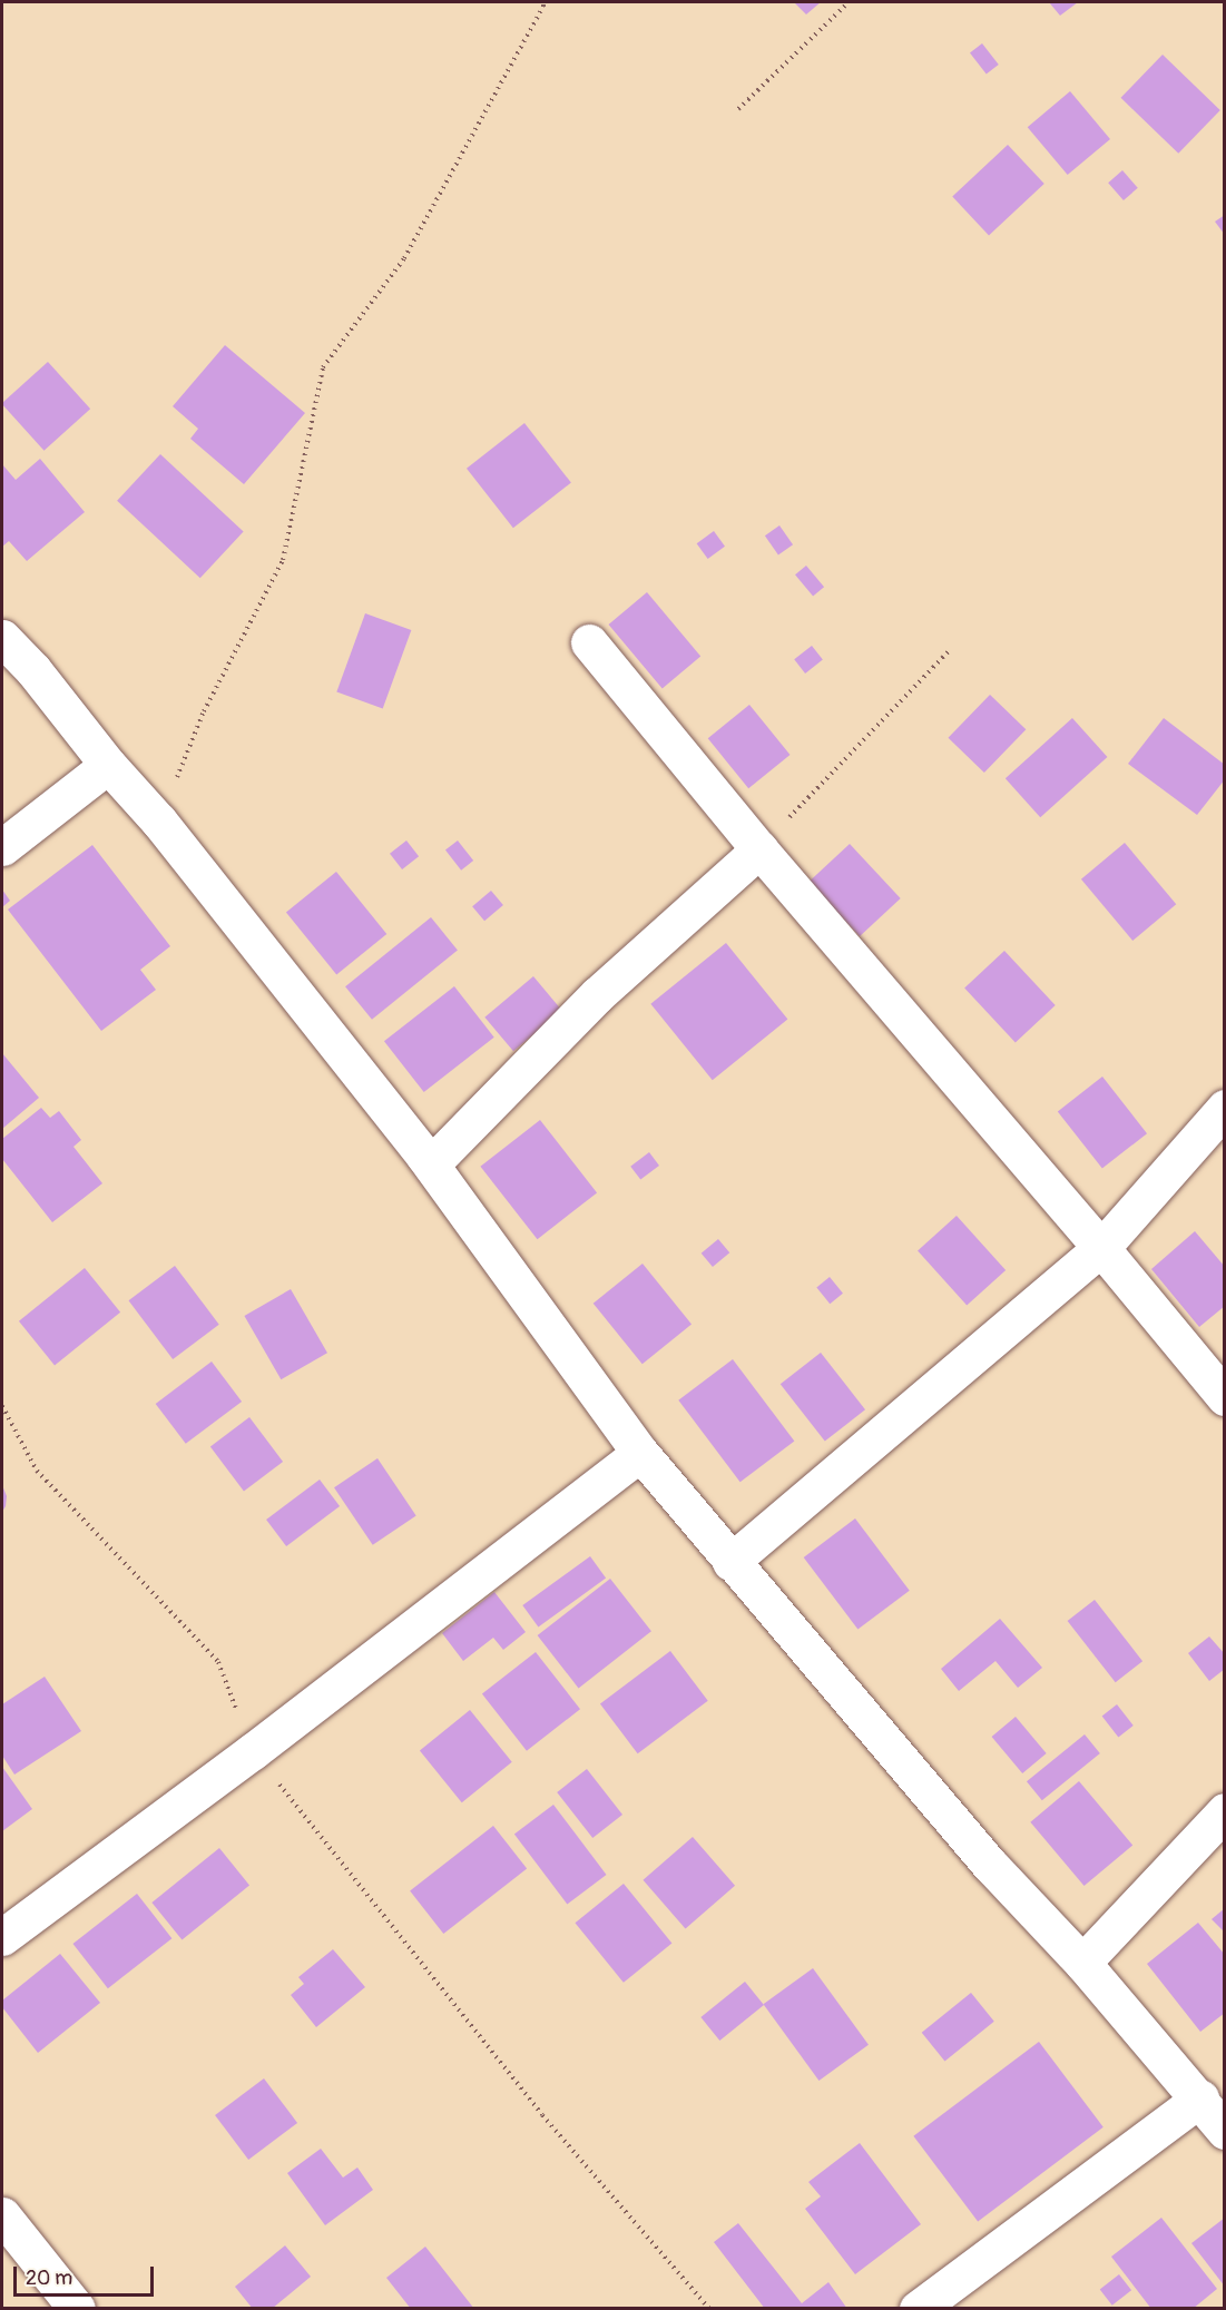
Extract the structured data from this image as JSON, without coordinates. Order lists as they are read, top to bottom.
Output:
{
  "scale_bar": "20 m"
}
